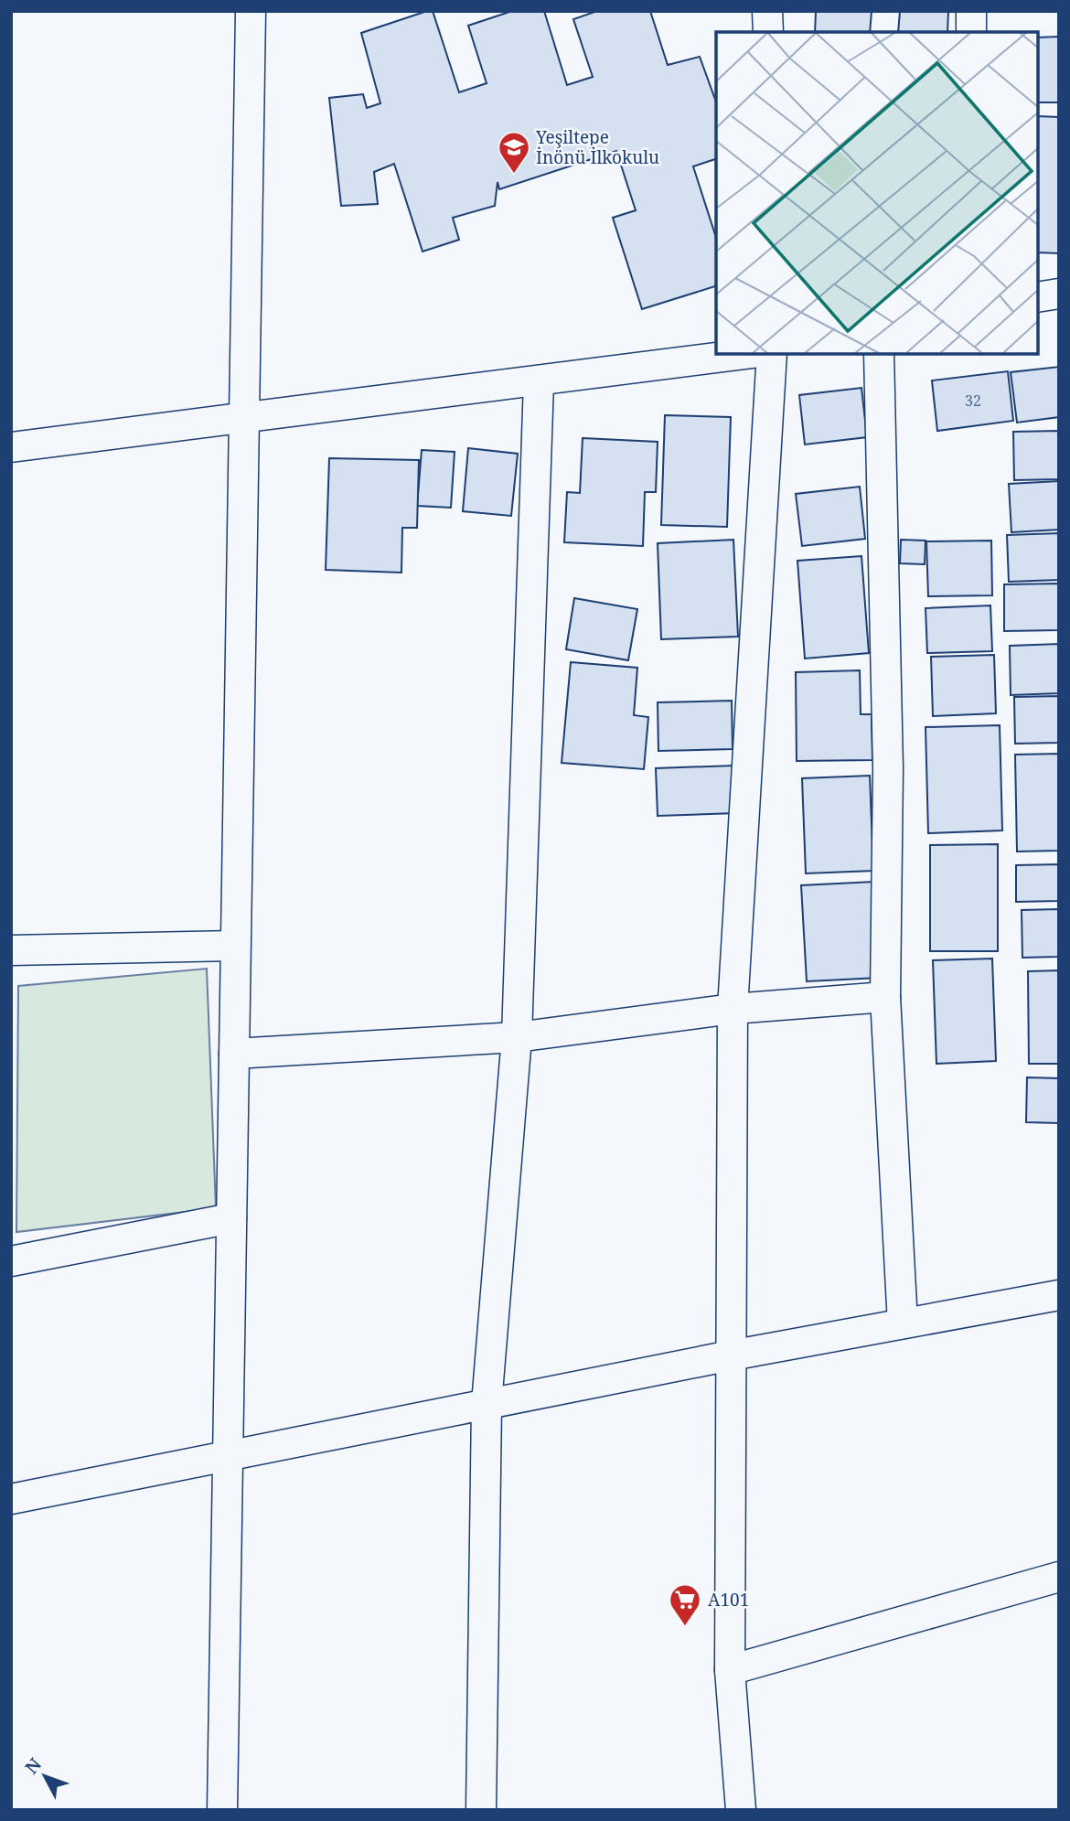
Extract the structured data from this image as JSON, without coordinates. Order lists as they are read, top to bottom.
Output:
{
  "places": {
    "school or university": ["Yeşiltepe İnönü İlkokulu"],
    "supermarket": ["A101"]
  },
  "house_numbers": ["32"],
  "north": "top left"
}
